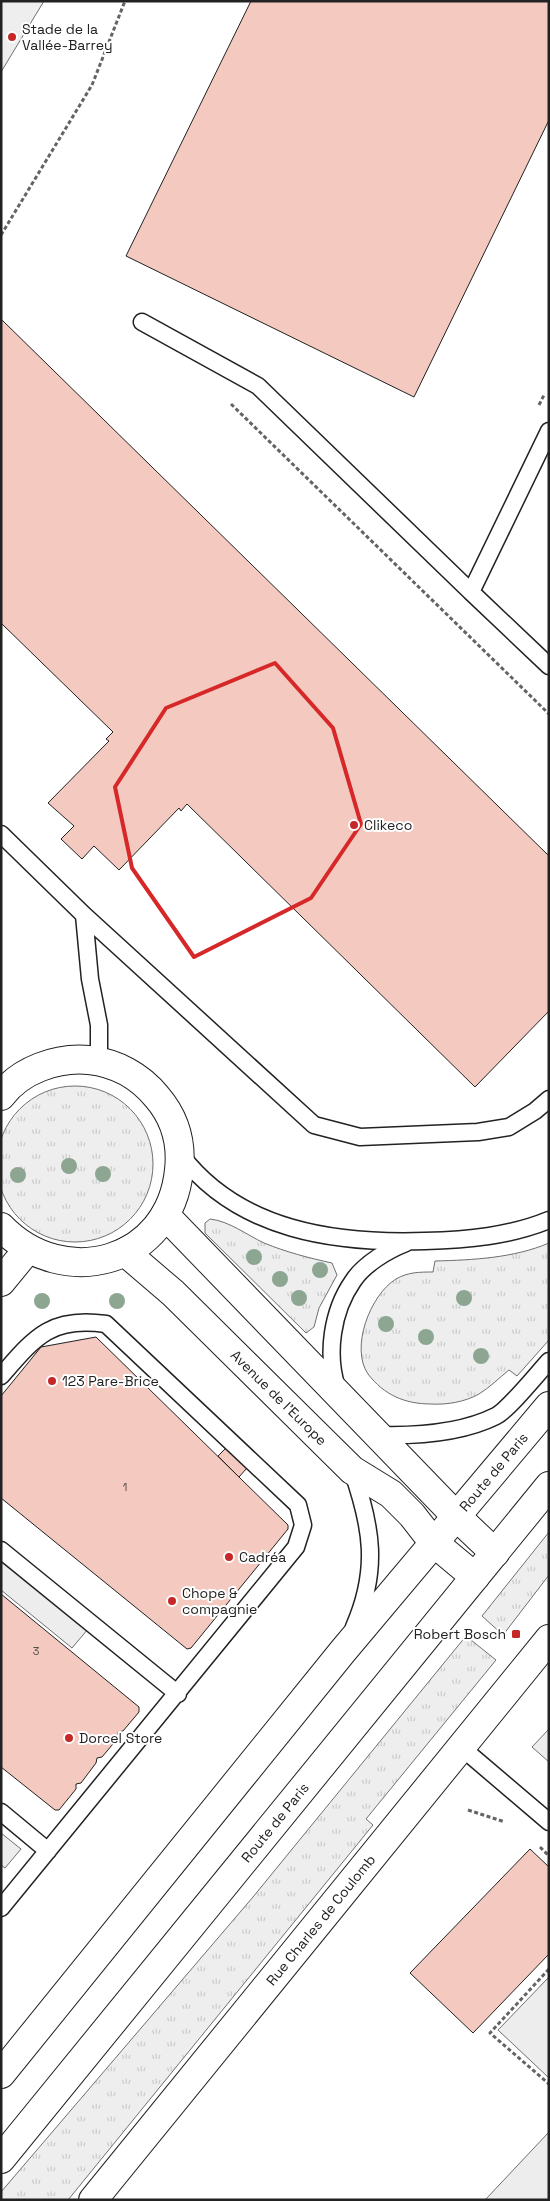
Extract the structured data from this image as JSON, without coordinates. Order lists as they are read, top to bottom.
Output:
{
  "streets": {
    "street": ["Avenue de l'Europe", "Route de Paris", "Rue Charles de Coulomb"]
  },
  "crossings": [
    ["Avenue de l'Europe", "Route de Paris"]
  ],
  "places": {
    "other": [
      "Stade de la Vallée-Barrey",
      "Clikeco",
      "123 Pare-Brice",
      "Cadréa",
      "Chope & compagnie",
      "Dorcel Store"
    ],
    "transit": ["Robert Bosch"]
  },
  "house_numbers": ["1", "3"]
}
